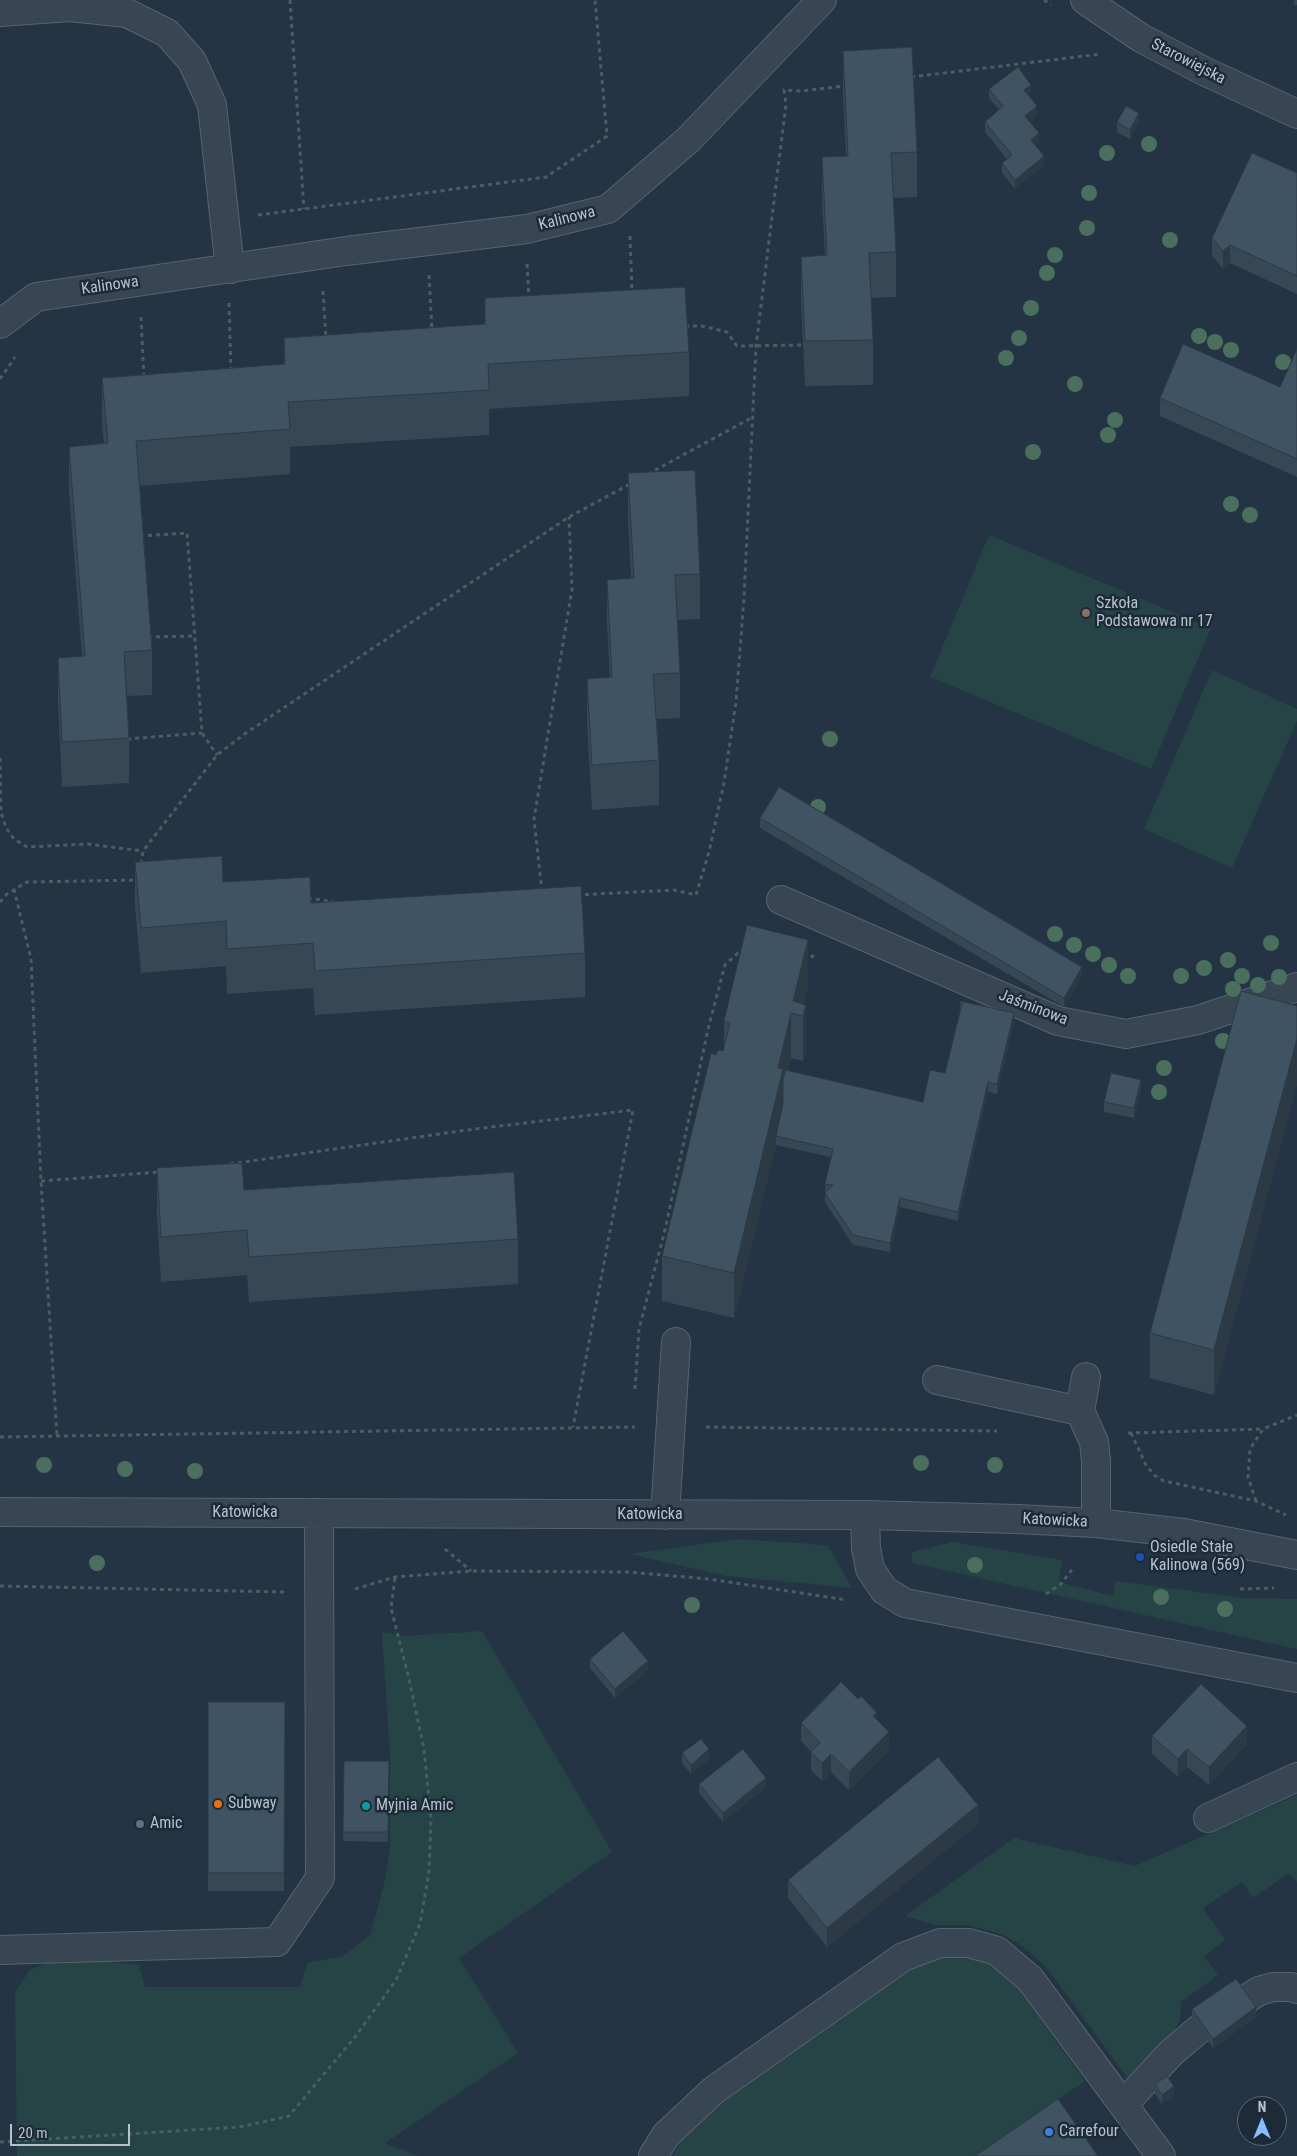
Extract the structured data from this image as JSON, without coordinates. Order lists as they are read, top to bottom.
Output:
{
  "streets": {
    "street": [
      "Starowiejska",
      "Kalinowa",
      "Jaśminowa",
      "Katowicka"
    ]
  },
  "places": [
    "Szkoła Podstawowa nr 17",
    "Osiedle Stałe Kalinowa (569)",
    "Subway",
    "Myjnia Amic",
    "Amic",
    "Carrefour"
  ],
  "scale_bar": "20 m",
  "north": "top"
}
